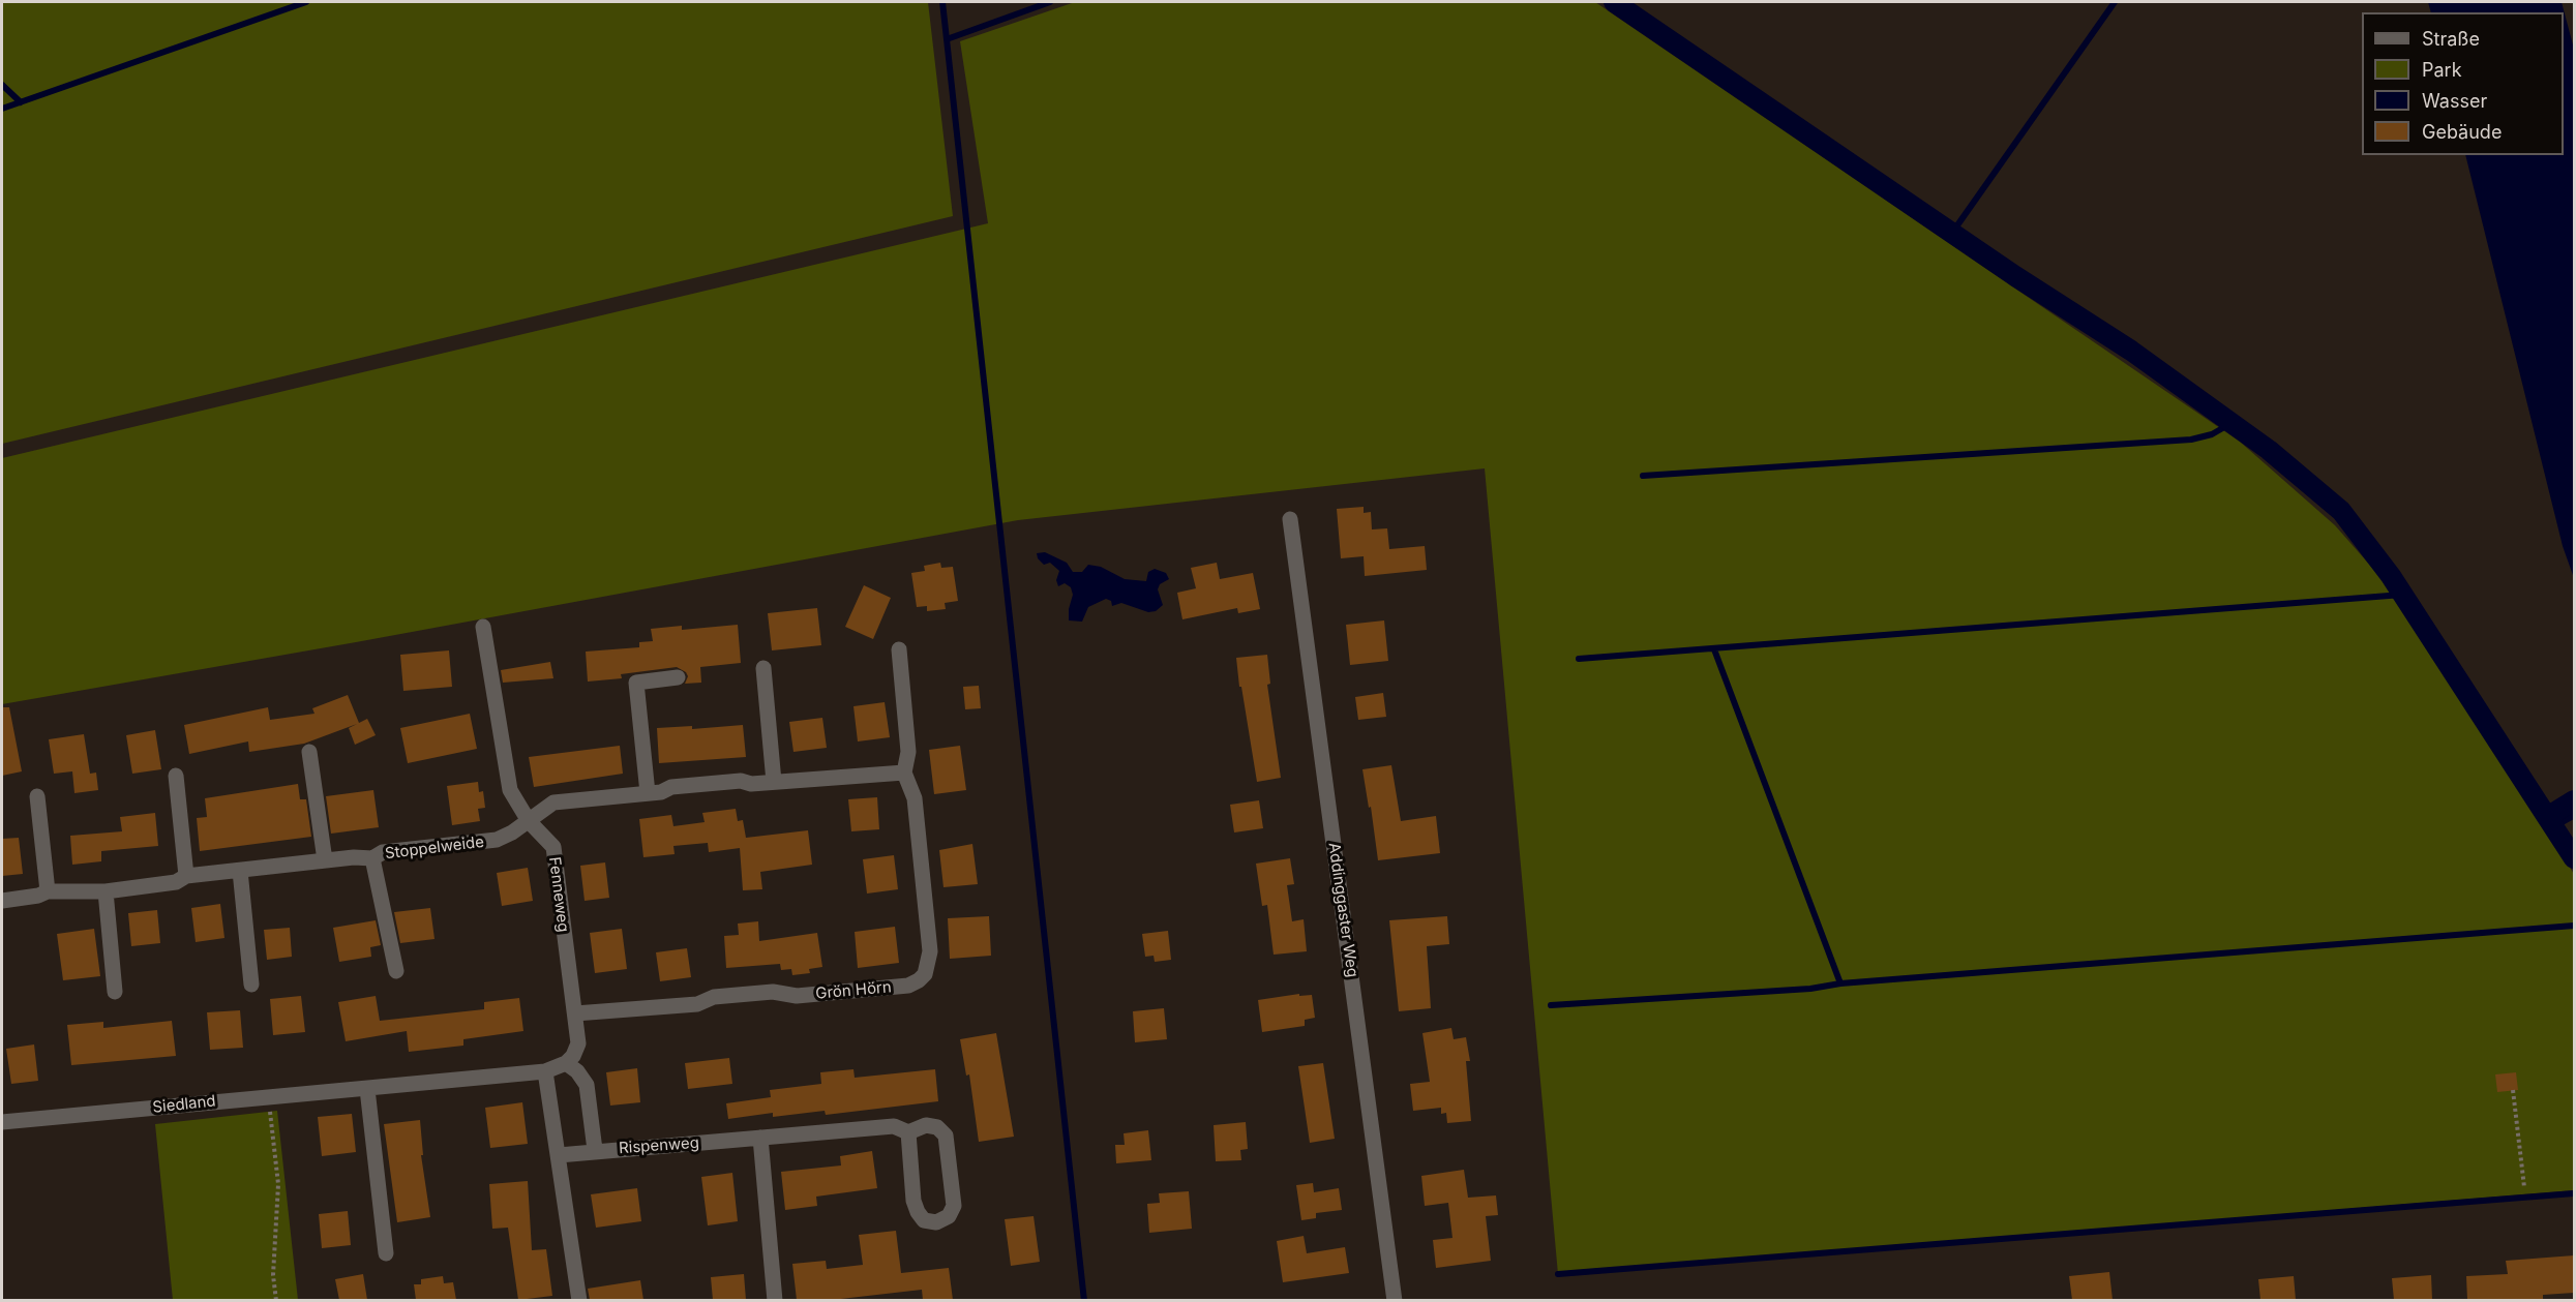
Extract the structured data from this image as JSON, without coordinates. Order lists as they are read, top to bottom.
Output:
{
  "streets": {
    "street": [
      "Stoppelweide",
      "Fenneweg",
      "Addinggaster Weg",
      "Grön Hörn",
      "Siedland",
      "Rispenweg"
    ]
  },
  "crossings": [
    ["Stoppelweide", "Fenneweg"],
    ["Fenneweg", "Grön Hörn"],
    ["Fenneweg", "Siedland"]
  ],
  "legend": [
    "Straße",
    "Park",
    "Wasser",
    "Gebäude"
  ]
}
